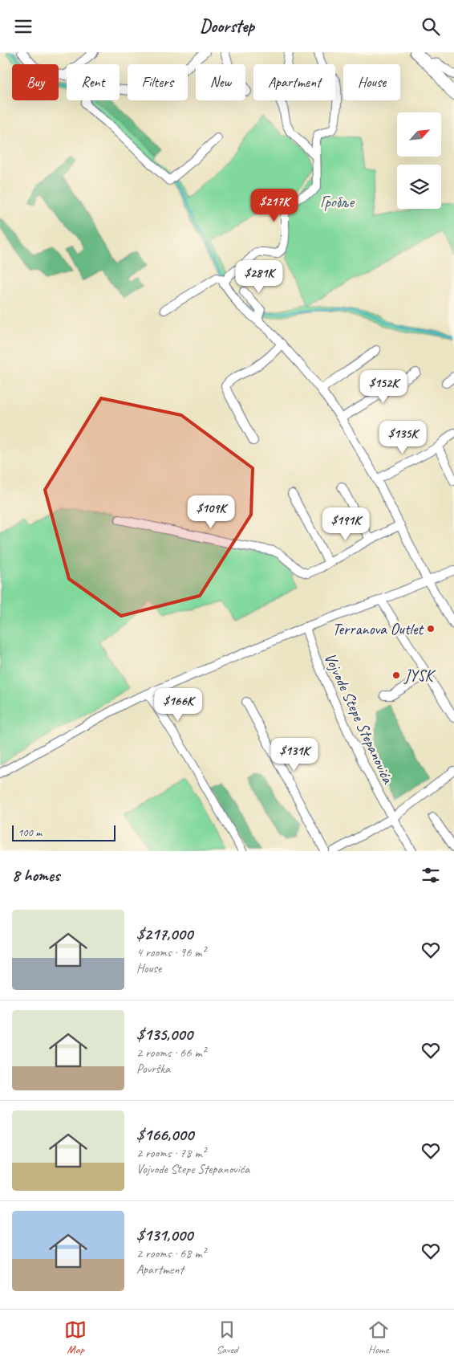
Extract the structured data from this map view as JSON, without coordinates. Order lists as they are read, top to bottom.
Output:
{
  "streets": {
    "street": ["Vojvode Stepe Stepanovića"]
  },
  "parks": ["Гробље"],
  "places": ["Terranova Outlet", "JYSK"],
  "scale_bar": "100 m",
  "north": "top right",
  "page": {
    "header": "Doorstep",
    "chip": [
      "Buy",
      "Rent",
      "Filters",
      "New",
      "Apartment",
      "House"
    ],
    "price": [
      "$217K",
      "$281K",
      "$152K",
      "$135K",
      "$109K",
      "$191K",
      "$166K",
      "$131K"
    ],
    "scale": "100 m",
    "heading": "8 homes",
    "list": [
      {
        "name": "$217,000",
        "note": "4 rooms · 96 m² · House"
      },
      {
        "name": "$135,000",
        "note": "2 rooms · 66 m² · Površka"
      },
      {
        "name": "$166,000",
        "note": "2 rooms · 78 m² · Vojvode Stepe Stepanovića"
      },
      {
        "name": "$131,000",
        "note": "2 rooms · 68 m² · Apartment"
      }
    ],
    "tabs": ["Map", "Saved", "Home"]
  }
}
